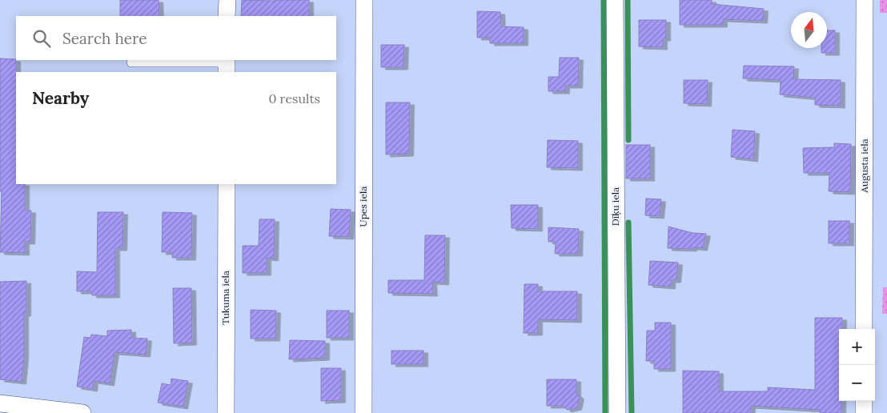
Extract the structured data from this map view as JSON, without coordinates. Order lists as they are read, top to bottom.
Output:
{
  "streets": {
    "street": [
      "Augusta iela",
      "Upes iela",
      "Dīķu iela",
      "Tukuma iela"
    ]
  },
  "north": "top",
  "page": {
    "search": "Search here",
    "heading": ["Nearby", "0 results"],
    "map_buttons": ["+", "−"]
  }
}
